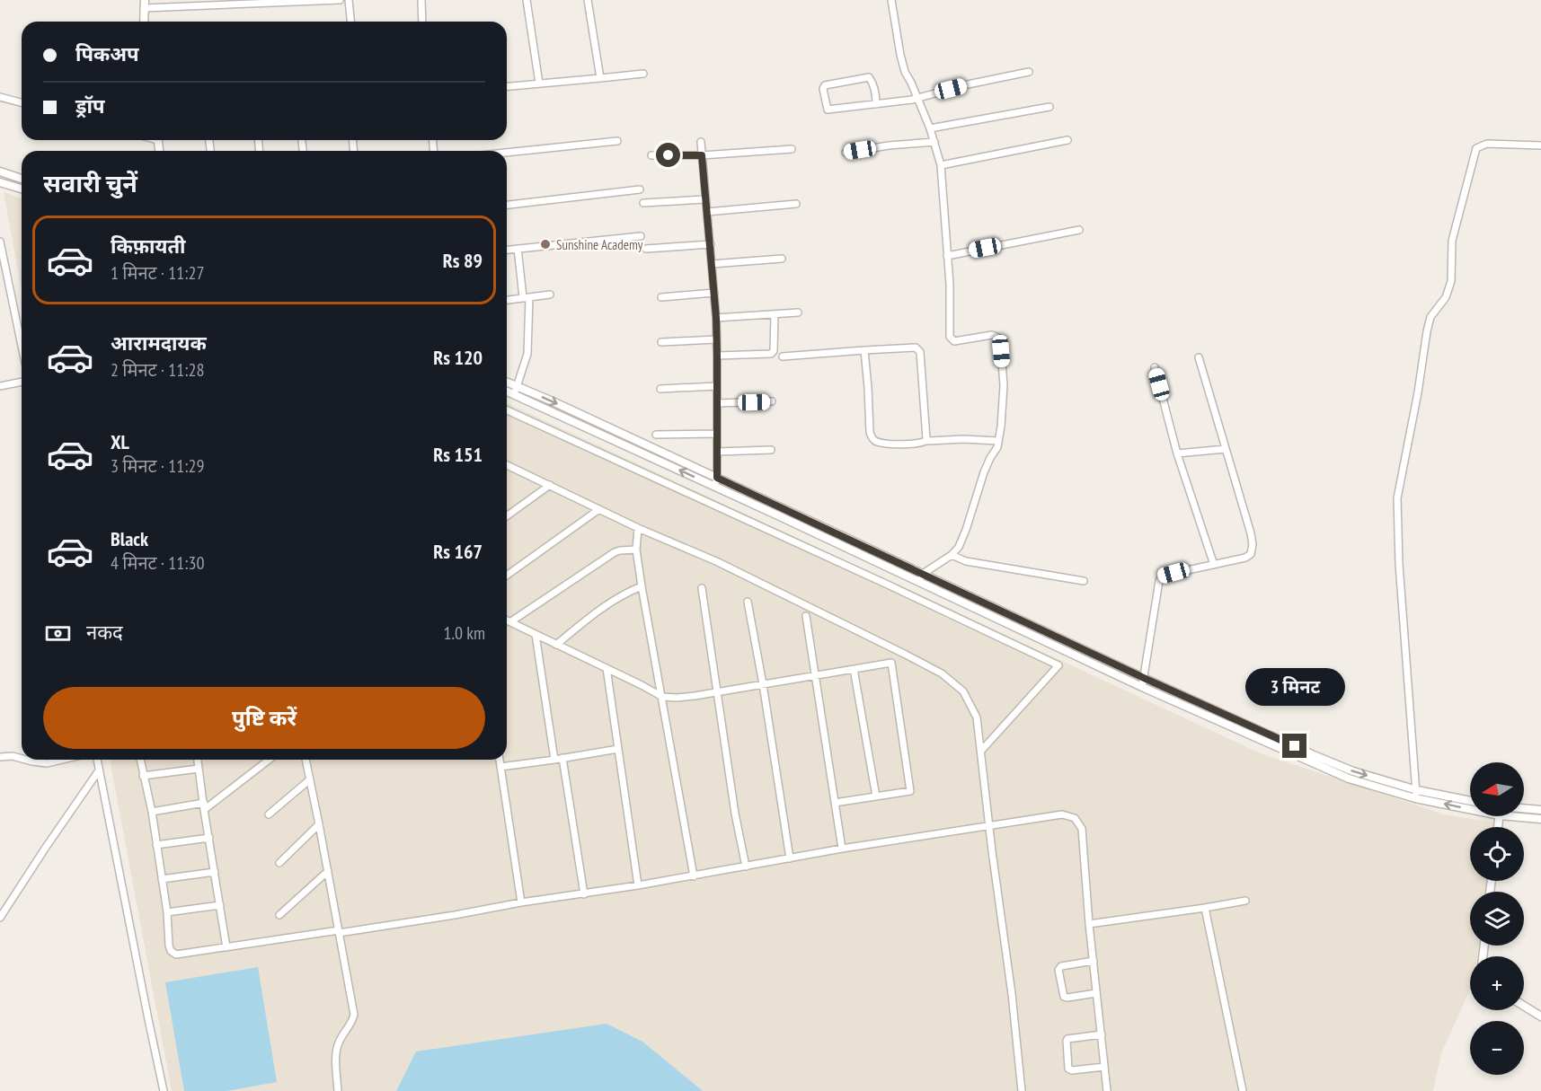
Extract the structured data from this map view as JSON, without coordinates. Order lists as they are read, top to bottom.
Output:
{
  "places": ["Sunshine Academy"],
  "north": "left",
  "page": {
    "banner": ["पिकअप", "ड्रॉप"],
    "heading": "सवारी चुनें",
    "list": [
      {
        "name": "किफ़ायती",
        "note": "1 मिनट · 11:27",
        "value": "Rs 89"
      },
      {
        "name": "आरामदायक",
        "note": "2 मिनट · 11:28",
        "value": "Rs 120"
      },
      {
        "name": "XL",
        "note": "3 मिनट · 11:29",
        "value": "Rs 151"
      },
      {
        "name": "Black",
        "note": "4 मिनट · 11:30",
        "value": "Rs 167"
      }
    ],
    "pay": ["नकद", "1.0 km"],
    "bubble": "3 मिनट",
    "buttons": "पुष्टि करें",
    "map_buttons": ["+", "−"]
  }
}
